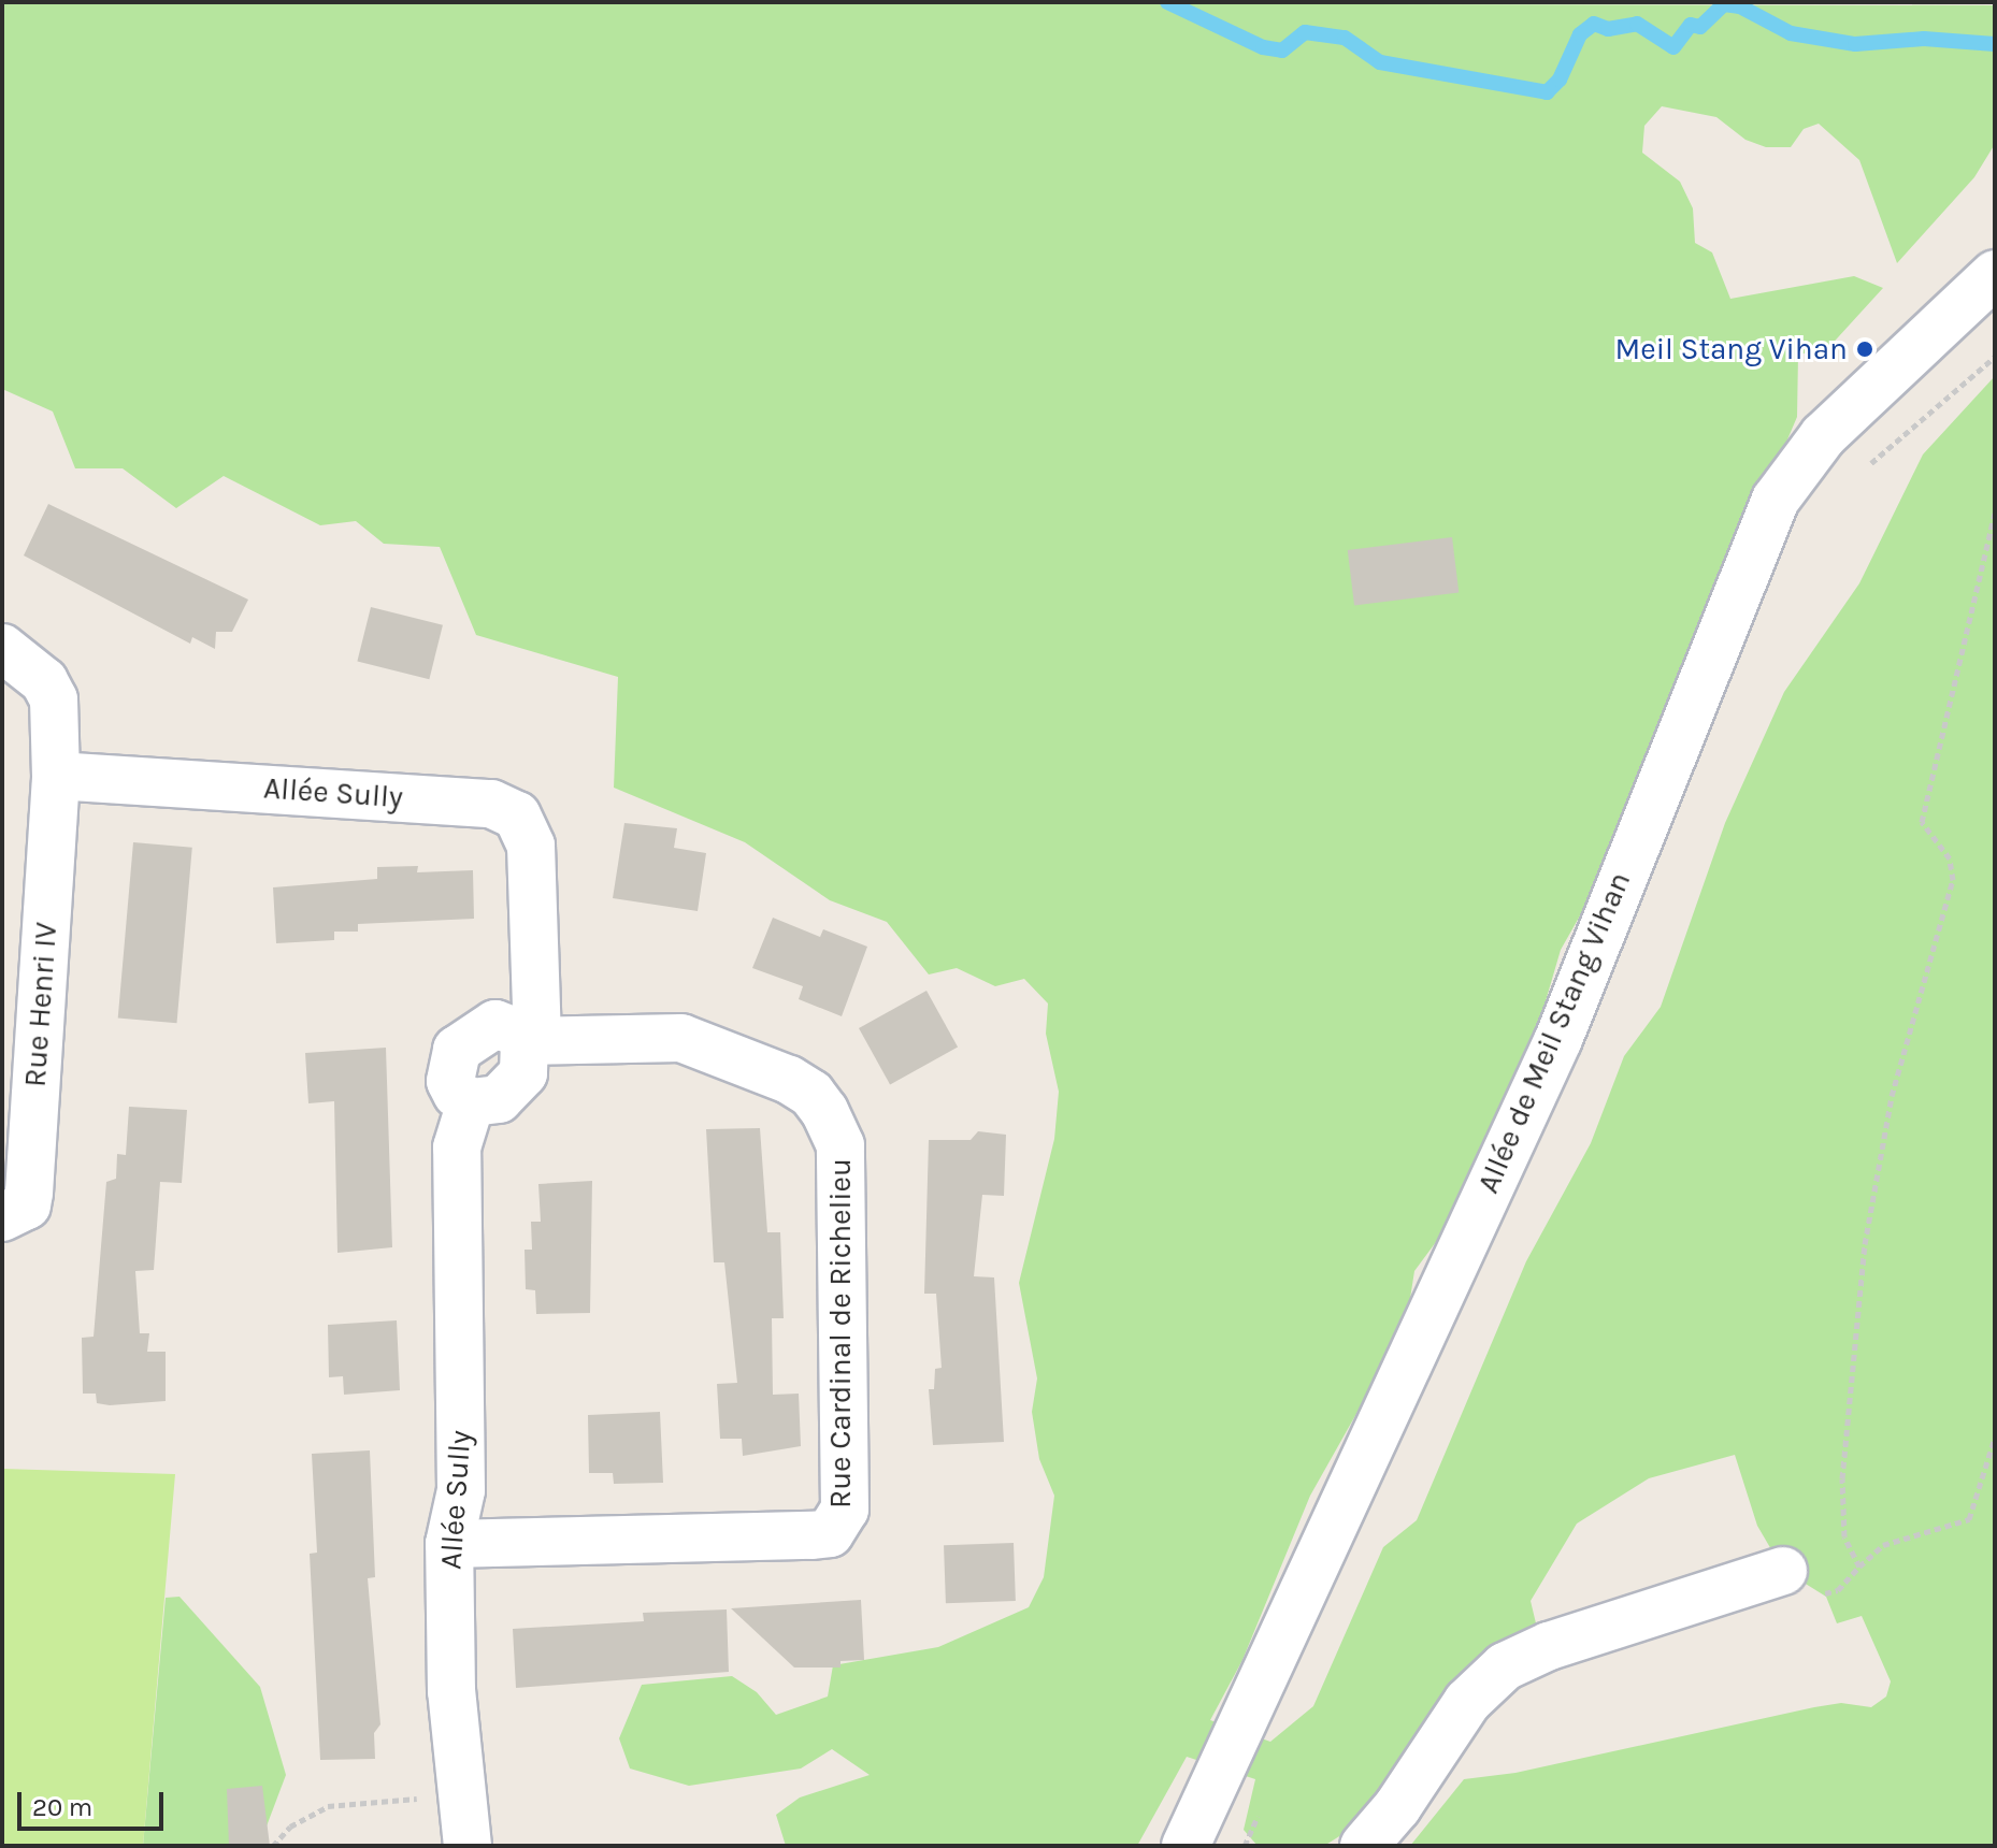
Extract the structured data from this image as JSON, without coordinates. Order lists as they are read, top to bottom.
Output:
{
  "streets": {
    "street": [
      "Allée Sully",
      "Rue Henri IV",
      "Allée de Meil Stang Vihan",
      "Rue Cardinal de Richelieu"
    ]
  },
  "crossings": [
    ["Allée Sully", "Rue Henri IV"],
    ["Allée Sully", "Rue Cardinal de Richelieu"]
  ],
  "places": ["Meil Stang Vihan"],
  "scale_bar": "20 m"
}
